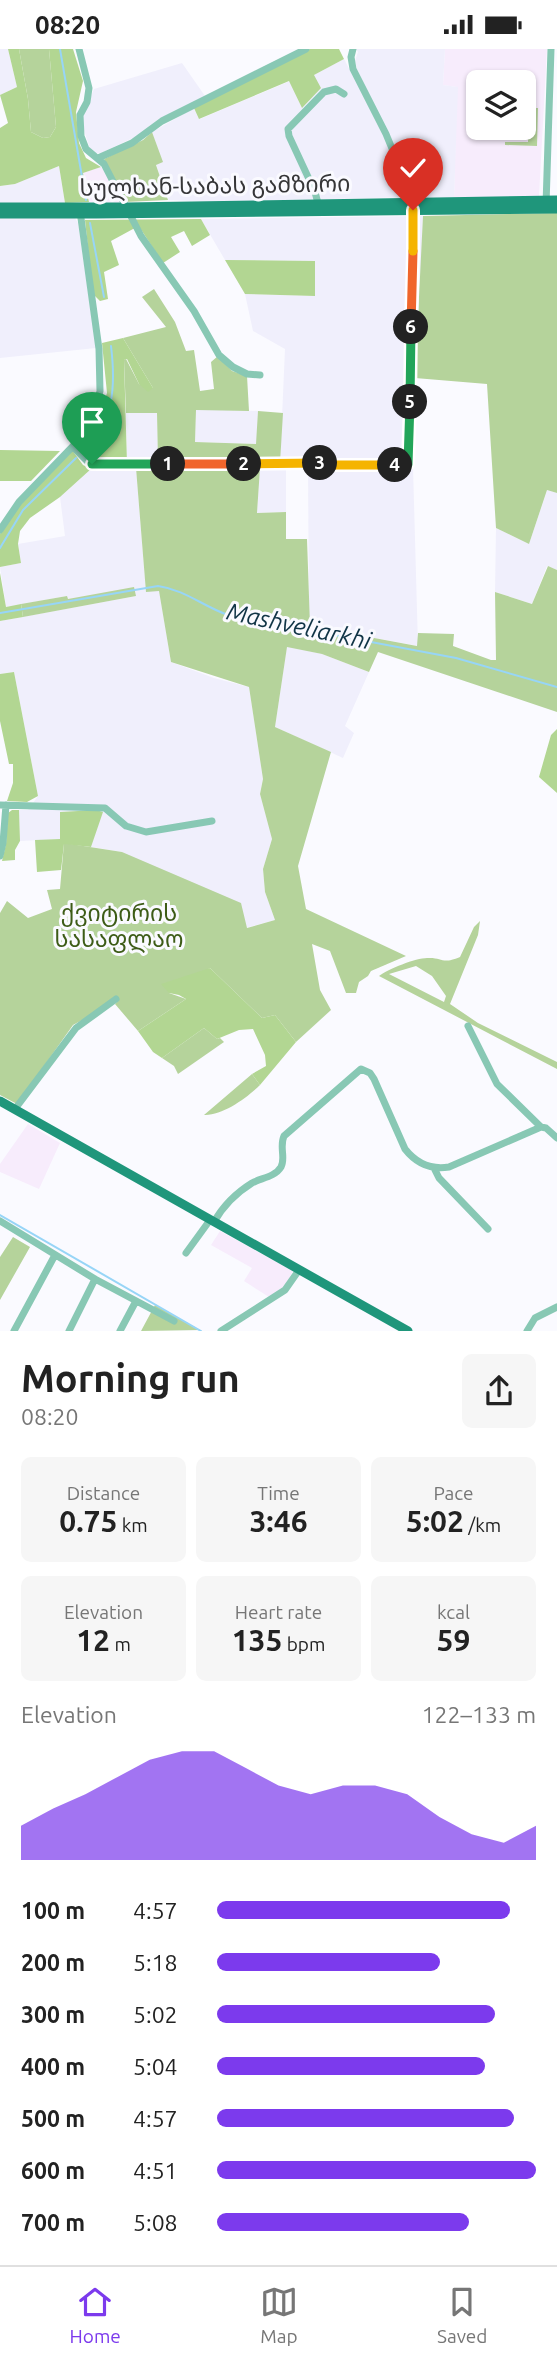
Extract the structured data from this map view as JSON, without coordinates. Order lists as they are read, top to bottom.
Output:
{
  "streets": {
    "main road": ["სულხან-საბას გამზირი"]
  },
  "water": ["Mashveliarkhi"],
  "parks": ["ქვიტირის სასაფლაო"],
  "page": {
    "status": "08:20",
    "pins": [
      "6",
      "5",
      "3",
      "1",
      "2",
      "4"
    ],
    "heading": ["Morning run", "08:20"],
    "stats": [
      ["Distance", "0.75 km"],
      ["Time", "3:46"],
      ["Pace", "5:02 /km"],
      ["Elevation", "12 m"],
      ["Heart rate", "135 bpm"],
      ["kcal", "59"]
    ],
    "chart": ["Elevation", "122–133 m"],
    "list": [
      {
        "name": "100 m",
        "note": "4:57"
      },
      {
        "name": "200 m",
        "note": "5:18"
      },
      {
        "name": "300 m",
        "note": "5:02"
      },
      {
        "name": "400 m",
        "note": "5:04"
      },
      {
        "name": "500 m",
        "note": "4:57"
      },
      {
        "name": "600 m",
        "note": "4:51"
      },
      {
        "name": "700 m",
        "note": "5:08"
      }
    ],
    "tabs": ["Home", "Map", "Saved"]
  }
}
